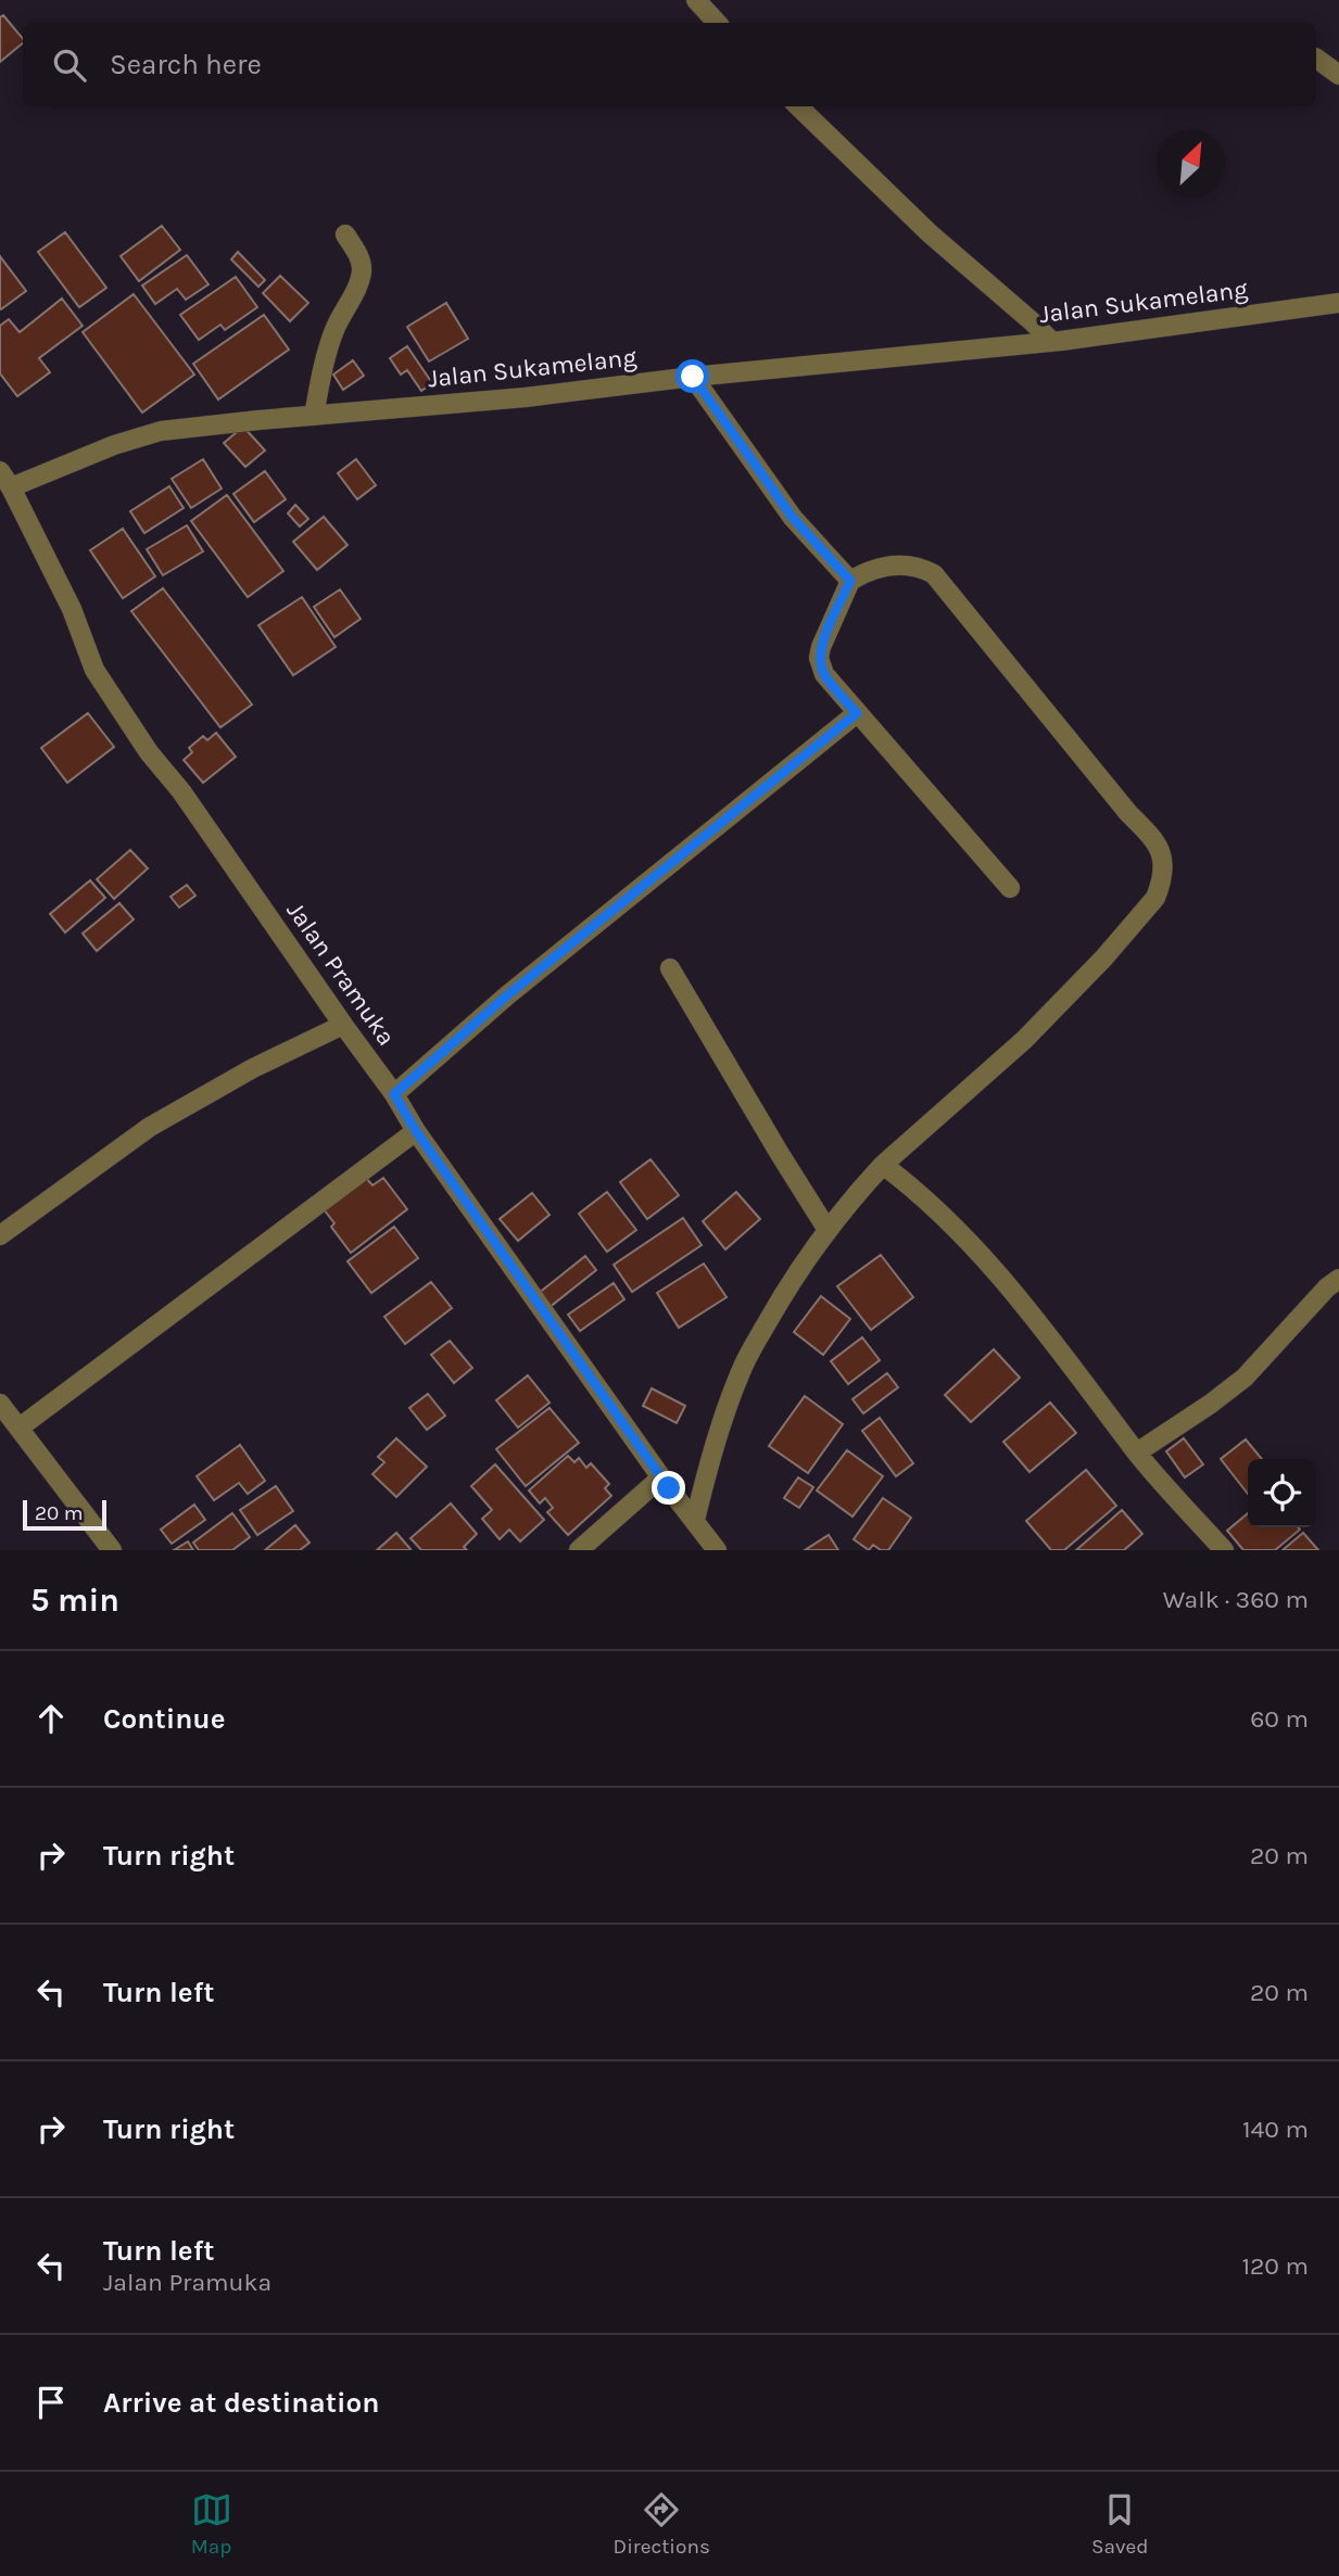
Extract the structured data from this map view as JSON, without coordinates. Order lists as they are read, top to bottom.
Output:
{
  "streets": {
    "street": ["Jalan Sukamelang", "Jalan Pramuka"]
  },
  "crossings": [
    ["Jalan Sukamelang", "Jalan Pramuka"]
  ],
  "scale_bar": "20 m",
  "north": "top right",
  "page": {
    "search": "Search here",
    "scale": "20 m",
    "heading": ["5 min", "Walk · 360 m"],
    "list": [
      ["Continue", "60 m"],
      ["Turn right", "20 m"],
      ["Turn left", "20 m"],
      ["Turn right", "140 m"],
      ["Turn left", "Jalan Pramuka", "120 m"],
      "Arrive at destination"
    ],
    "nav": ["Map", "Directions", "Saved"]
  }
}
